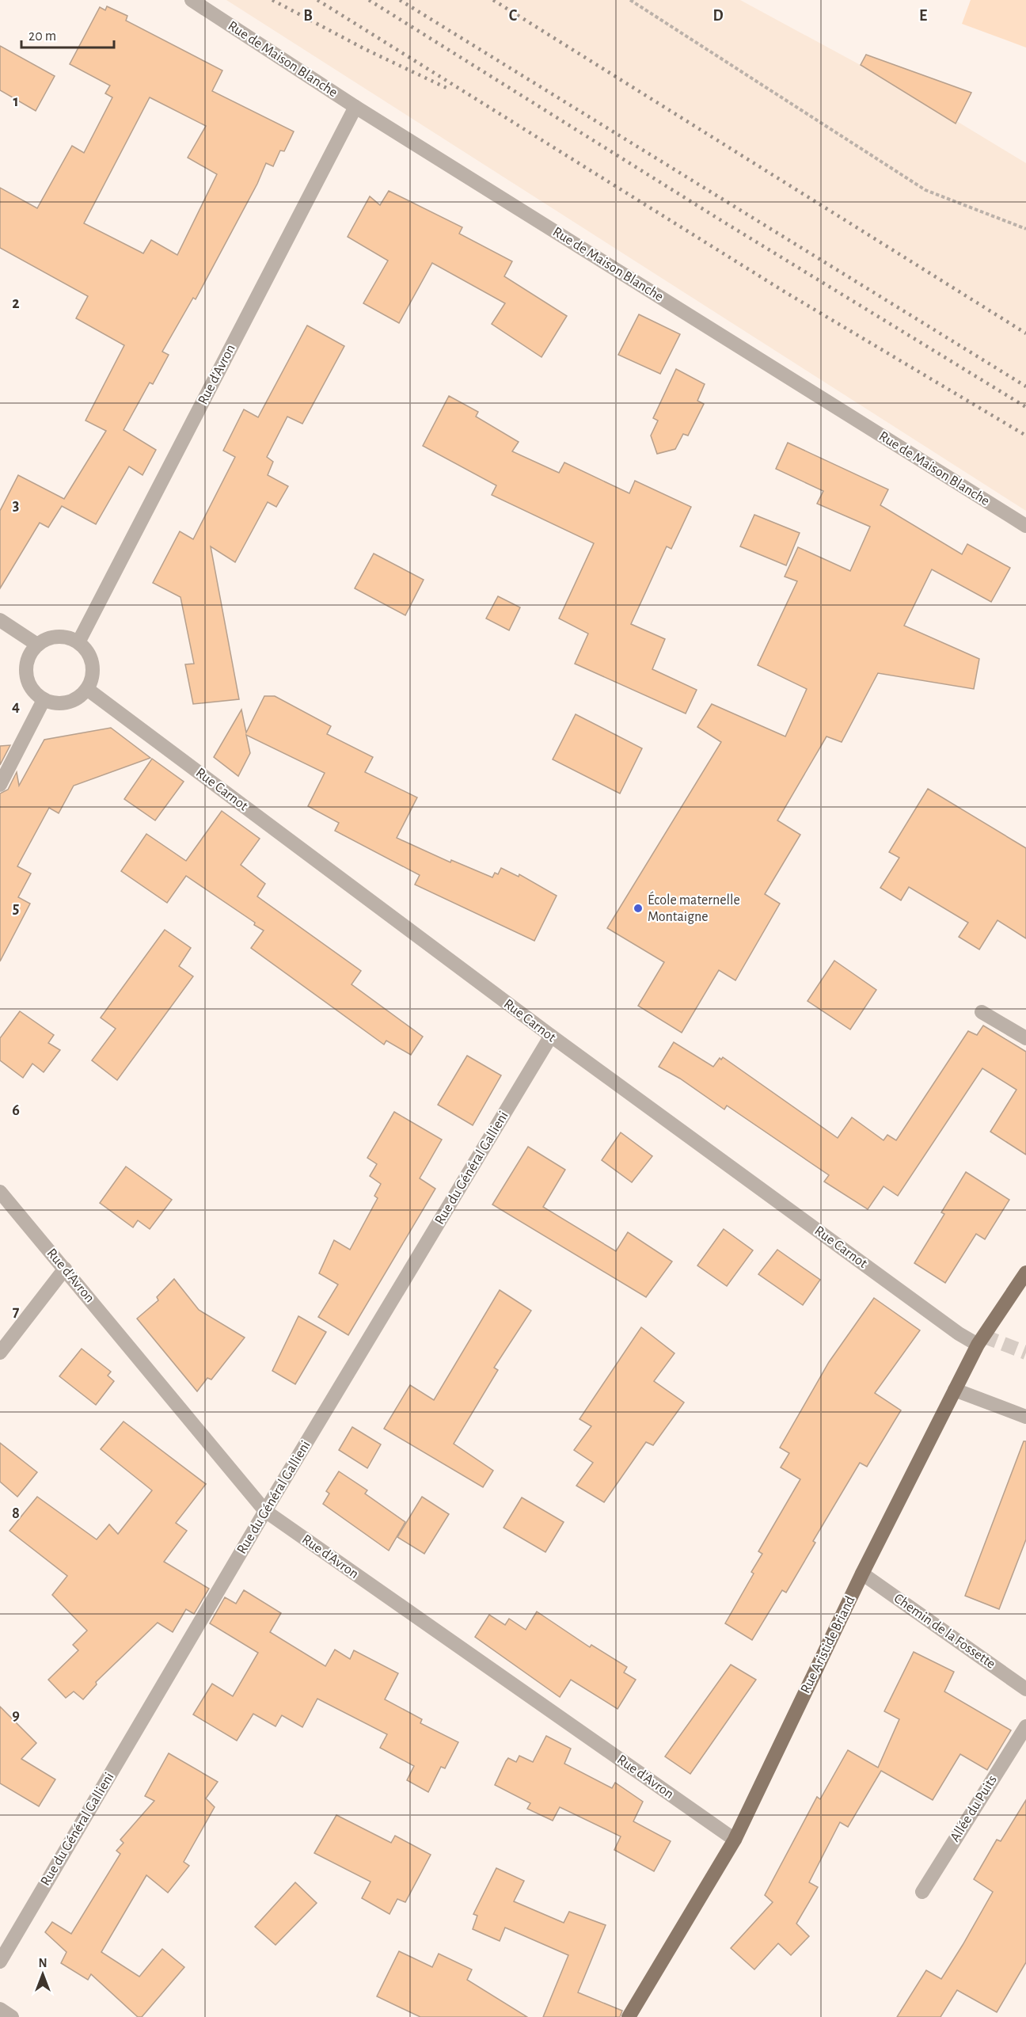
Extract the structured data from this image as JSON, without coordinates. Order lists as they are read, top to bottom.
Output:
{
  "streets": {
    "main road": ["Rue Aristide Briand"],
    "street": [
      "Rue de Maison Blanche",
      "Rue d'Avron",
      "Rue Carnot",
      "Rue du Général Gallieni",
      "Chemin de la Fossette",
      "Allée du Puits"
    ]
  },
  "crossings": [
    ["Rue de Maison Blanche", "Rue d'Avron"],
    ["Rue d'Avron", "Rue Carnot"],
    ["Rue d'Avron", "Rue du Général Gallieni"],
    ["Rue d'Avron", "Rue Aristide Briand"],
    ["Rue Carnot", "Rue du Général Gallieni"],
    ["Rue Carnot", "Rue Aristide Briand"],
    ["Chemin de la Fossette", "Rue Aristide Briand"]
  ],
  "places": ["École maternelle Montaigne"],
  "scale_bar": "20 m",
  "north": "top",
  "grid": {
    "columns": [
      "B",
      "C",
      "D",
      "E"
    ],
    "rows": [
      "1",
      "2",
      "3",
      "4",
      "5",
      "6",
      "7",
      "8",
      "9"
    ]
  }
}
